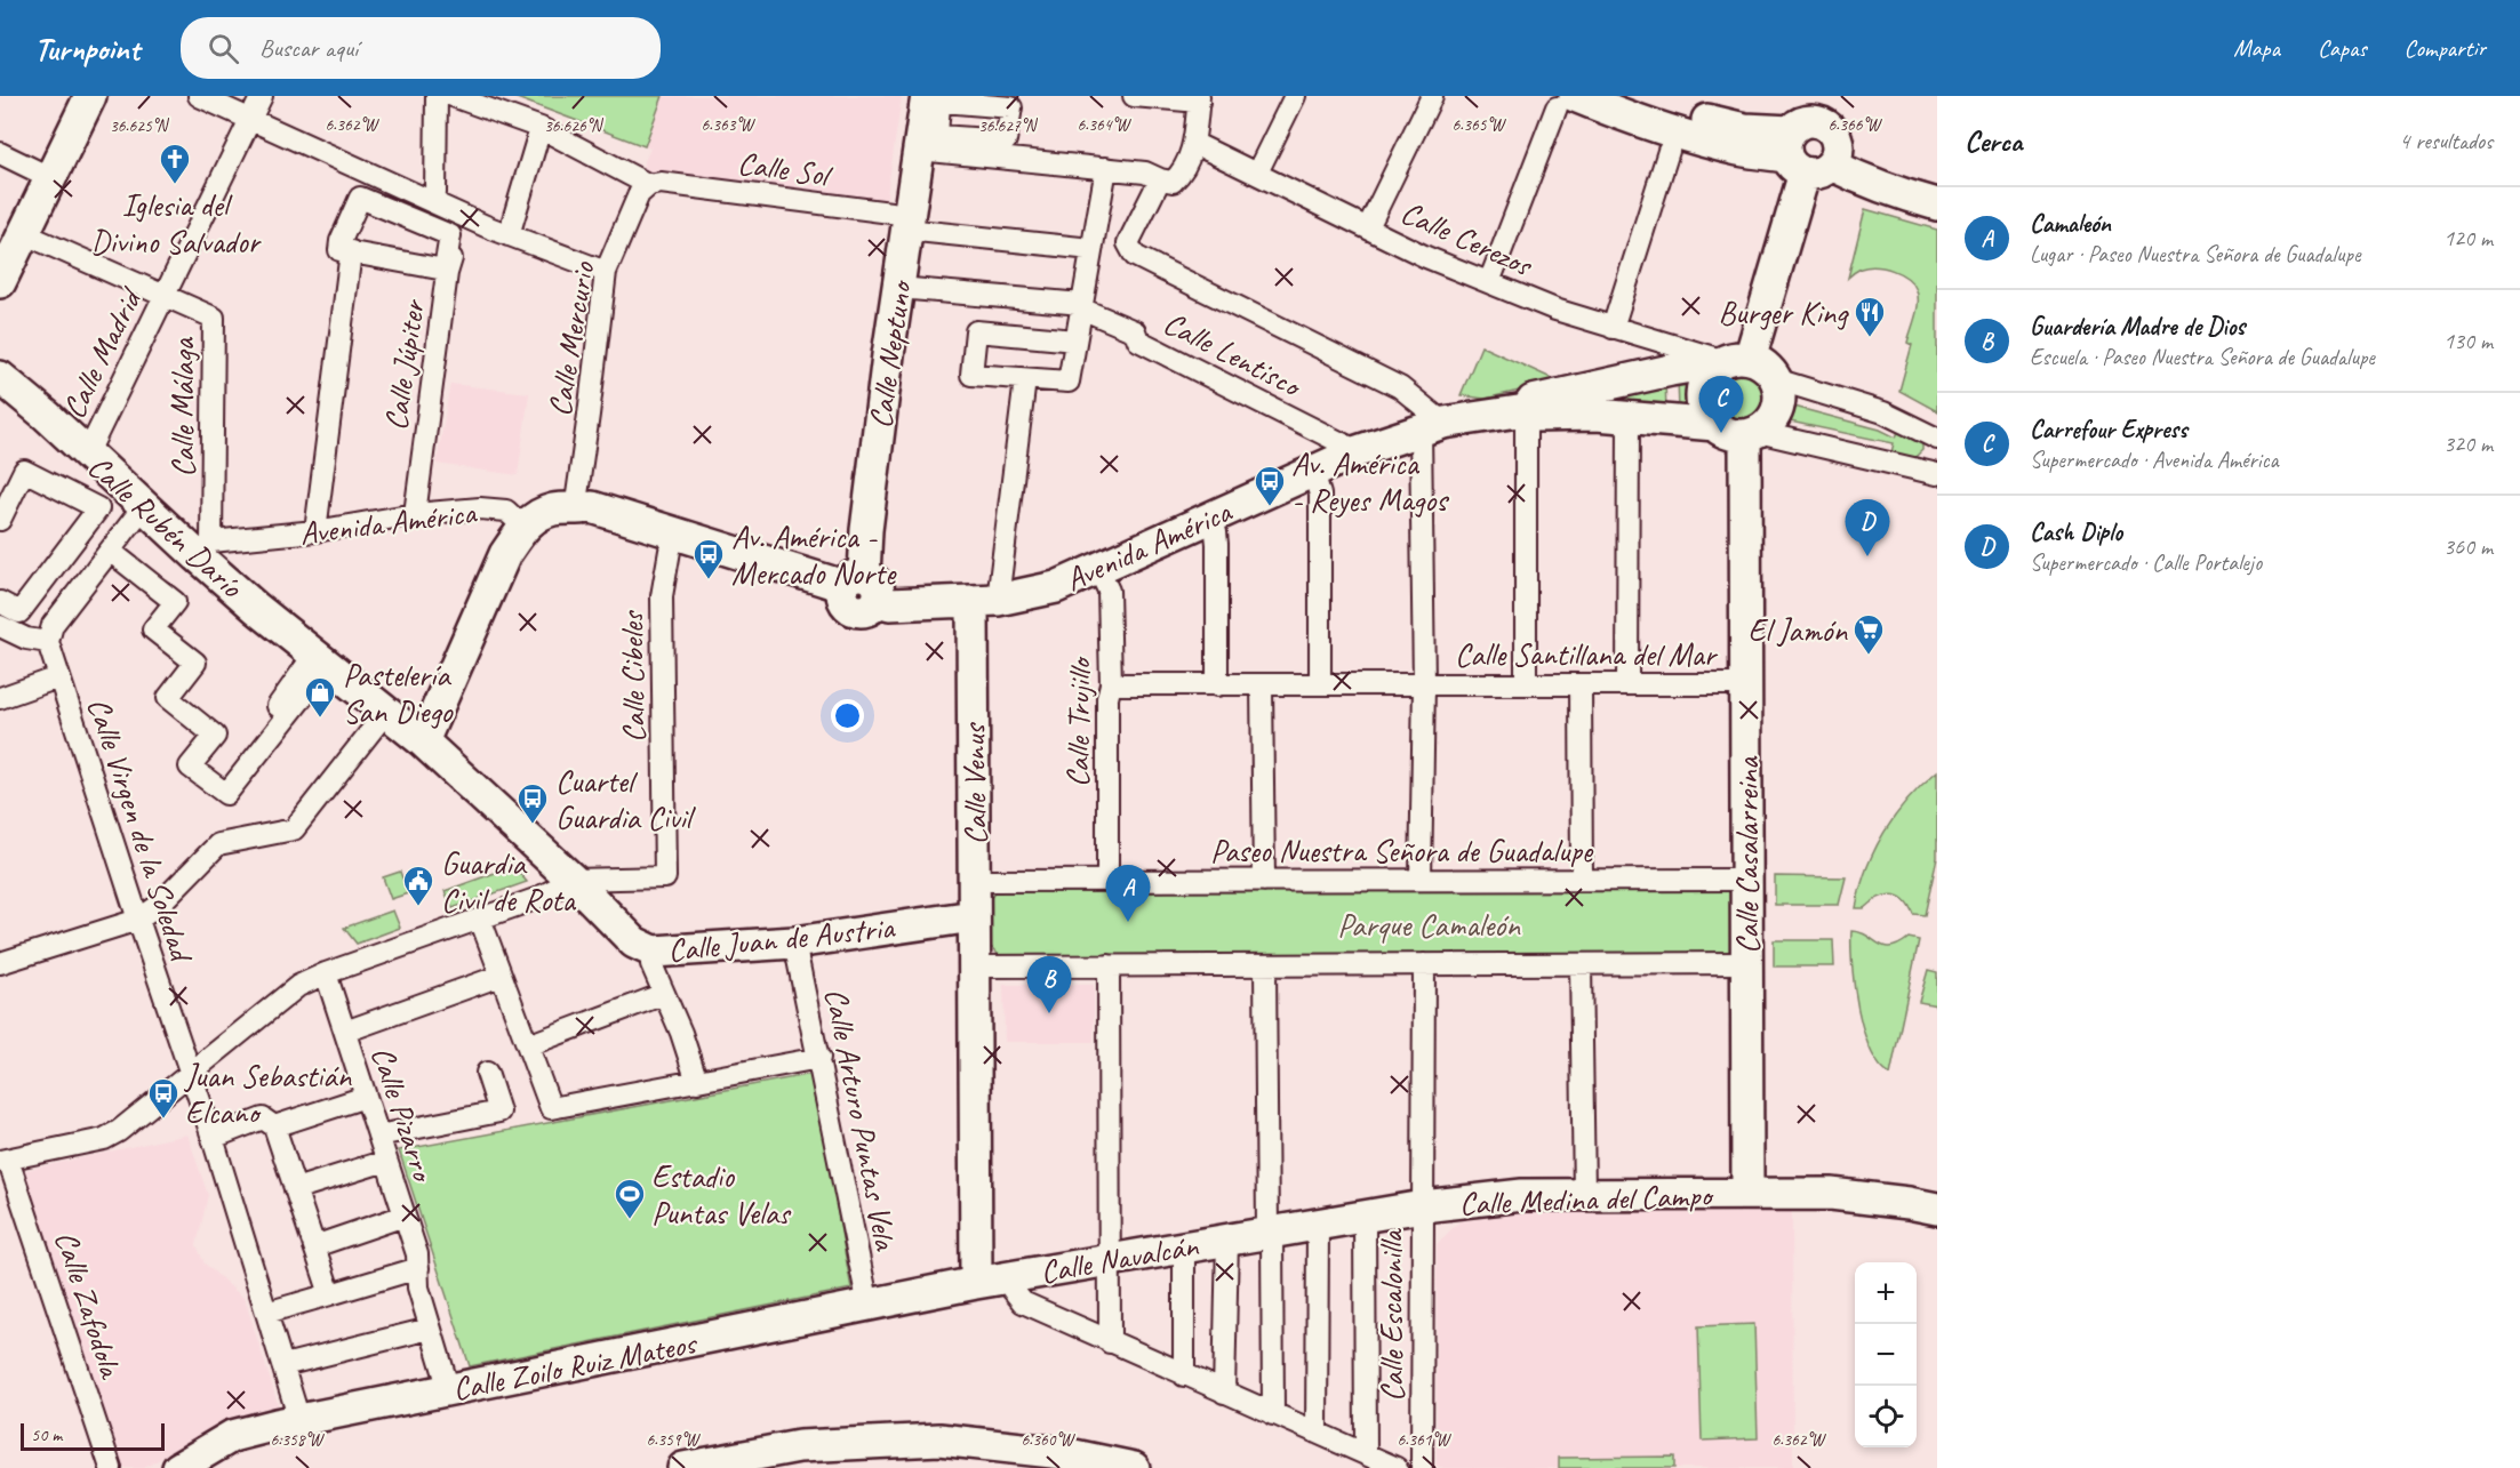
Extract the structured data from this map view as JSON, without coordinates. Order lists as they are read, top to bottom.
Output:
{
  "streets": {
    "street": [
      "Calle Sol",
      "Calle Cerezos",
      "Calle Mercurio",
      "Calle Lentisco",
      "Calle Madrid",
      "Calle Neptuno",
      "Calle Júpiter",
      "Calle Málaga",
      "Avenida América",
      "Calle Rubén Darío",
      "Calle Santillana del Mar",
      "Calle Cibeles",
      "Calle Trujillo",
      "Calle Venus",
      "Calle Virgen de la Soledad",
      "Paseo Nuestra Señora de Guadalupe",
      "Calle Casalarreina",
      "Calle Juan de Austria",
      "Calle Pizarro",
      "Calle Arturo Puntas Vela",
      "Calle Medina del Campo",
      "Calle Navalcán",
      "Calle Zafodola",
      "Calle Escalonilla",
      "Calle Zoilo Ruiz Mateos"
    ]
  },
  "crossings": [
    ["Calle Sol", "Calle Mercurio"],
    ["Calle Sol", "Calle Neptuno"],
    ["Calle Cerezos", "Avenida América"],
    ["Calle Cerezos", "Calle Casalarreina"],
    ["Calle Mercurio", "Avenida América"],
    ["Calle Lentisco", "Calle Neptuno"],
    ["Calle Lentisco", "Avenida América"],
    ["Calle Madrid", "Calle Málaga"],
    ["Calle Madrid", "Calle Rubén Darío"],
    ["Calle Neptuno", "Avenida América"],
    ["Calle Júpiter", "Avenida América"],
    ["Calle Málaga", "Avenida América"],
    ["Calle Málaga", "Calle Rubén Darío"],
    ["Avenida América", "Calle Rubén Darío"],
    ["Avenida América", "Calle Cibeles"],
    ["Avenida América", "Calle Trujillo"],
    ["Avenida América", "Calle Venus"],
    ["Avenida América", "Calle Casalarreina"],
    ["Calle Rubén Darío", "Calle Cibeles"],
    ["Calle Rubén Darío", "Calle Juan de Austria"],
    ["Calle Santillana del Mar", "Calle Trujillo"],
    ["Calle Santillana del Mar", "Calle Casalarreina"],
    ["Calle Cibeles", "Calle Juan de Austria"],
    ["Calle Trujillo", "Paseo Nuestra Señora de Guadalupe"],
    ["Calle Venus", "Paseo Nuestra Señora de Guadalupe"],
    ["Calle Venus", "Calle Juan de Austria"],
    ["Calle Venus", "Calle Navalcán"],
    ["Calle Venus", "Calle Zoilo Ruiz Mateos"],
    ["Calle Virgen de la Soledad", "Calle Zoilo Ruiz Mateos"],
    ["Paseo Nuestra Señora de Guadalupe", "Calle Casalarreina"],
    ["Calle Casalarreina", "Calle Medina del Campo"],
    ["Calle Juan de Austria", "Calle Arturo Puntas Vela"],
    ["Calle Pizarro", "Calle Zoilo Ruiz Mateos"],
    ["Calle Arturo Puntas Vela", "Calle Zoilo Ruiz Mateos"],
    ["Calle Medina del Campo", "Calle Navalcán"],
    ["Calle Medina del Campo", "Calle Escalonilla"],
    ["Calle Navalcán", "Calle Escalonilla"],
    ["Calle Navalcán", "Calle Zoilo Ruiz Mateos"]
  ],
  "parks": ["Parque Camaleón"],
  "places": {
    "church": ["Iglesia del Divino Salvador"],
    "restaurant": ["Burger King"],
    "bus stop": [
      "Av. América - Reyes Magos",
      "Av. América - Mercado Norte",
      "Cuartel Guardia Civil",
      "Juan Sebastián Elcano"
    ],
    "supermarket": ["El Jamón"],
    "shop": ["Pastelería San Diego"],
    "public building": ["Guardia Civil de Rota"],
    "sports": ["Estadio Puntas Velas"]
  },
  "scale_bar": "50 m",
  "page": {
    "header": "Turnpoint",
    "search": "Buscar aquí",
    "nav": ["Mapa", "Capas", "Compartir"],
    "heading": ["Cerca", "4 resultados"],
    "list": [
      {
        "mark": "A",
        "name": "Camaleón",
        "note": "Lugar · Paseo Nuestra Señora de Guadalupe",
        "value": "120 m"
      },
      {
        "mark": "B",
        "name": "Guardería Madre de Dios",
        "note": "Escuela · Paseo Nuestra Señora de Guadalupe",
        "value": "130 m"
      },
      {
        "mark": "C",
        "name": "Carrefour Express",
        "note": "Supermercado · Avenida América",
        "value": "320 m"
      },
      {
        "mark": "D",
        "name": "Cash Diplo",
        "note": "Supermercado · Calle Portalejo",
        "value": "360 m"
      }
    ],
    "pins": [
      "C",
      "D",
      "A",
      "B"
    ],
    "map_buttons": ["+", "−"],
    "scale": "50 m"
  },
  "coordinates": [
    "6.362°W",
    "6.363°W",
    "6.364°W",
    "6.365°W",
    "6.366°W",
    "36.626°N",
    "36.625°N",
    "36.627°N",
    "6.358°W",
    "6.359°W",
    "6.360°W",
    "6.361°W"
  ]
}
